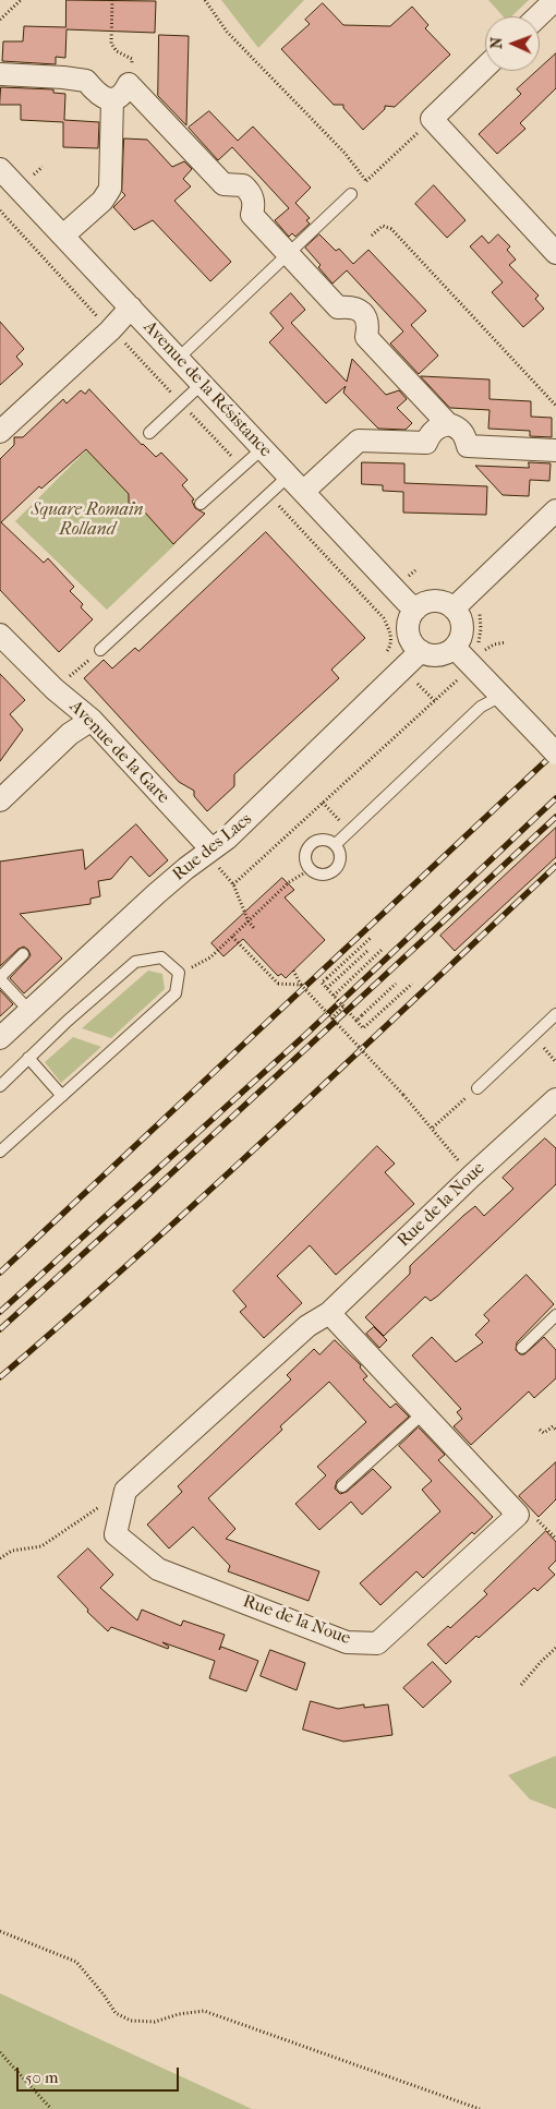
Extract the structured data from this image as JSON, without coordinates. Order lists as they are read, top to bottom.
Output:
{
  "streets": {
    "street": [
      "Avenue de la Résistance",
      "Avenue de la Gare",
      "Rue des Lacs",
      "Rue de la Noue"
    ]
  },
  "crossings": [
    ["Avenue de la Résistance", "Rue des Lacs"],
    ["Avenue de la Gare", "Rue des Lacs"]
  ],
  "parks": ["Square Romain Rolland"],
  "scale_bar": "50 m",
  "north": "left"
}
